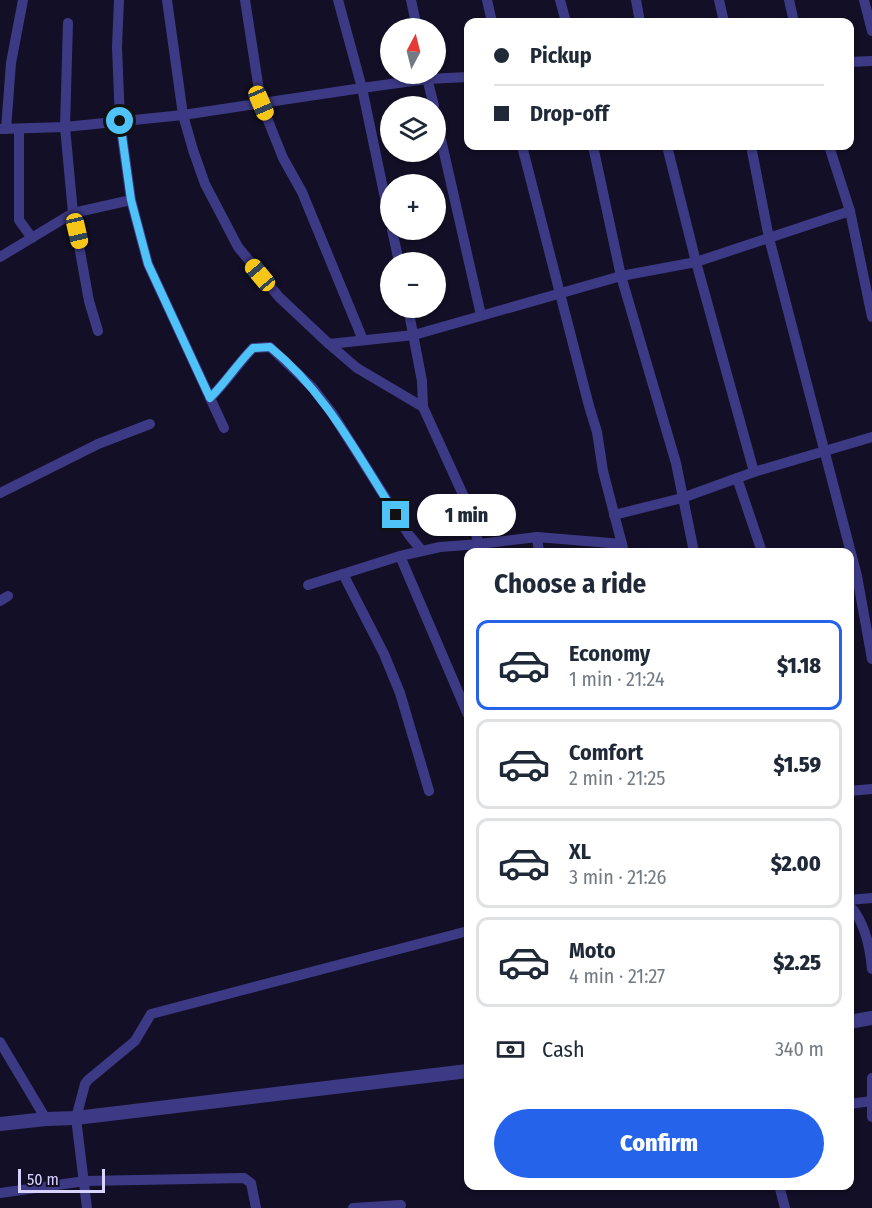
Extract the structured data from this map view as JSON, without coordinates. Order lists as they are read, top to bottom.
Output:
{
  "scale_bar": "50 m",
  "north": "top",
  "page": {
    "map_buttons": ["+", "−"],
    "banner": ["Pickup", "Drop-off"],
    "bubble": "1 min",
    "heading": "Choose a ride",
    "list": [
      {
        "name": "Economy",
        "note": "1 min · 21:24",
        "value": "$1.18"
      },
      {
        "name": "Comfort",
        "note": "2 min · 21:25",
        "value": "$1.59"
      },
      {
        "name": "XL",
        "note": "3 min · 21:26",
        "value": "$2.00"
      },
      {
        "name": "Moto",
        "note": "4 min · 21:27",
        "value": "$2.25"
      }
    ],
    "pay": ["Cash", "340 m"],
    "buttons": "Confirm",
    "scale": "50 m"
  }
}
